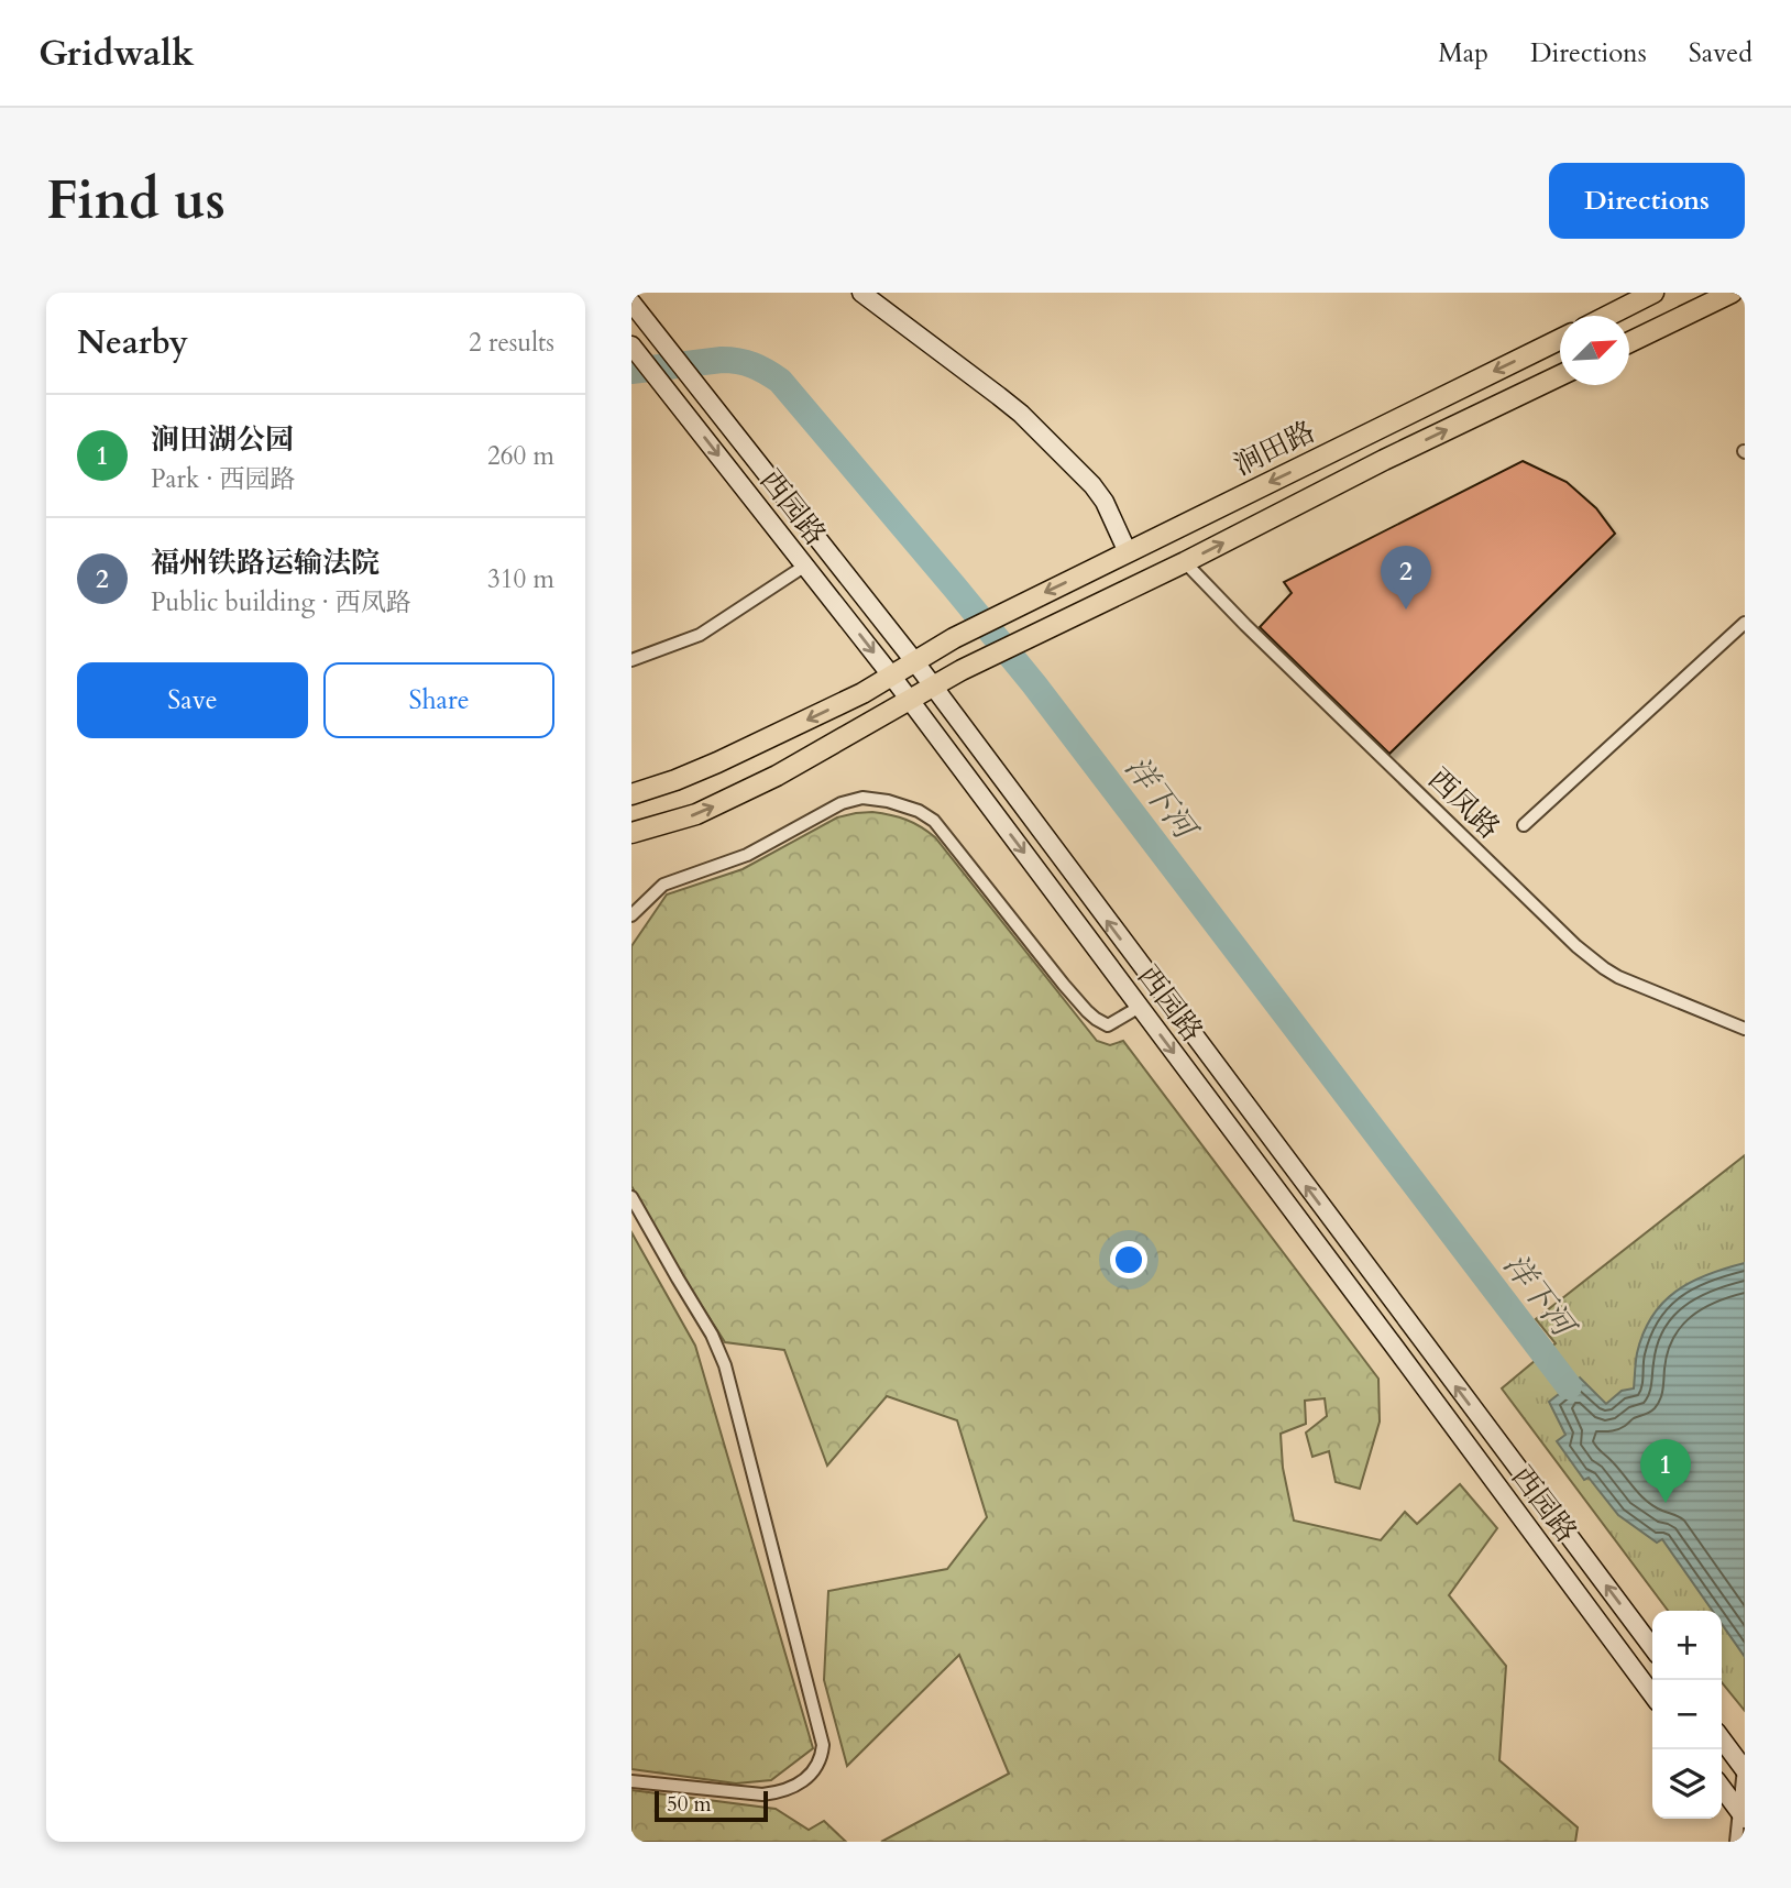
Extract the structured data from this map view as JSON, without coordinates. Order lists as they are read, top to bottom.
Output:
{
  "streets": {
    "main road": ["涧田路", "西园路"],
    "street": ["西凤路"]
  },
  "crossings": [
    ["涧田路", "西园路"]
  ],
  "water": ["洋下河"],
  "scale_bar": "50 m",
  "north": "top right",
  "page": {
    "header": "Gridwalk",
    "nav": ["Map", "Directions", "Saved"],
    "buttons": [
      "Directions",
      ["Save", "Share"]
    ],
    "title": "Find us",
    "heading": ["Nearby", "2 results"],
    "list": [
      {
        "mark": "1",
        "name": "涧田湖公园",
        "note": "Park · 西园路",
        "value": "260 m"
      },
      {
        "mark": "2",
        "name": "福州铁路运输法院",
        "note": "Public building · 西凤路",
        "value": "310 m"
      }
    ],
    "pins": ["2", "1"],
    "map_buttons": ["+", "−"],
    "scale": "50 m"
  }
}
